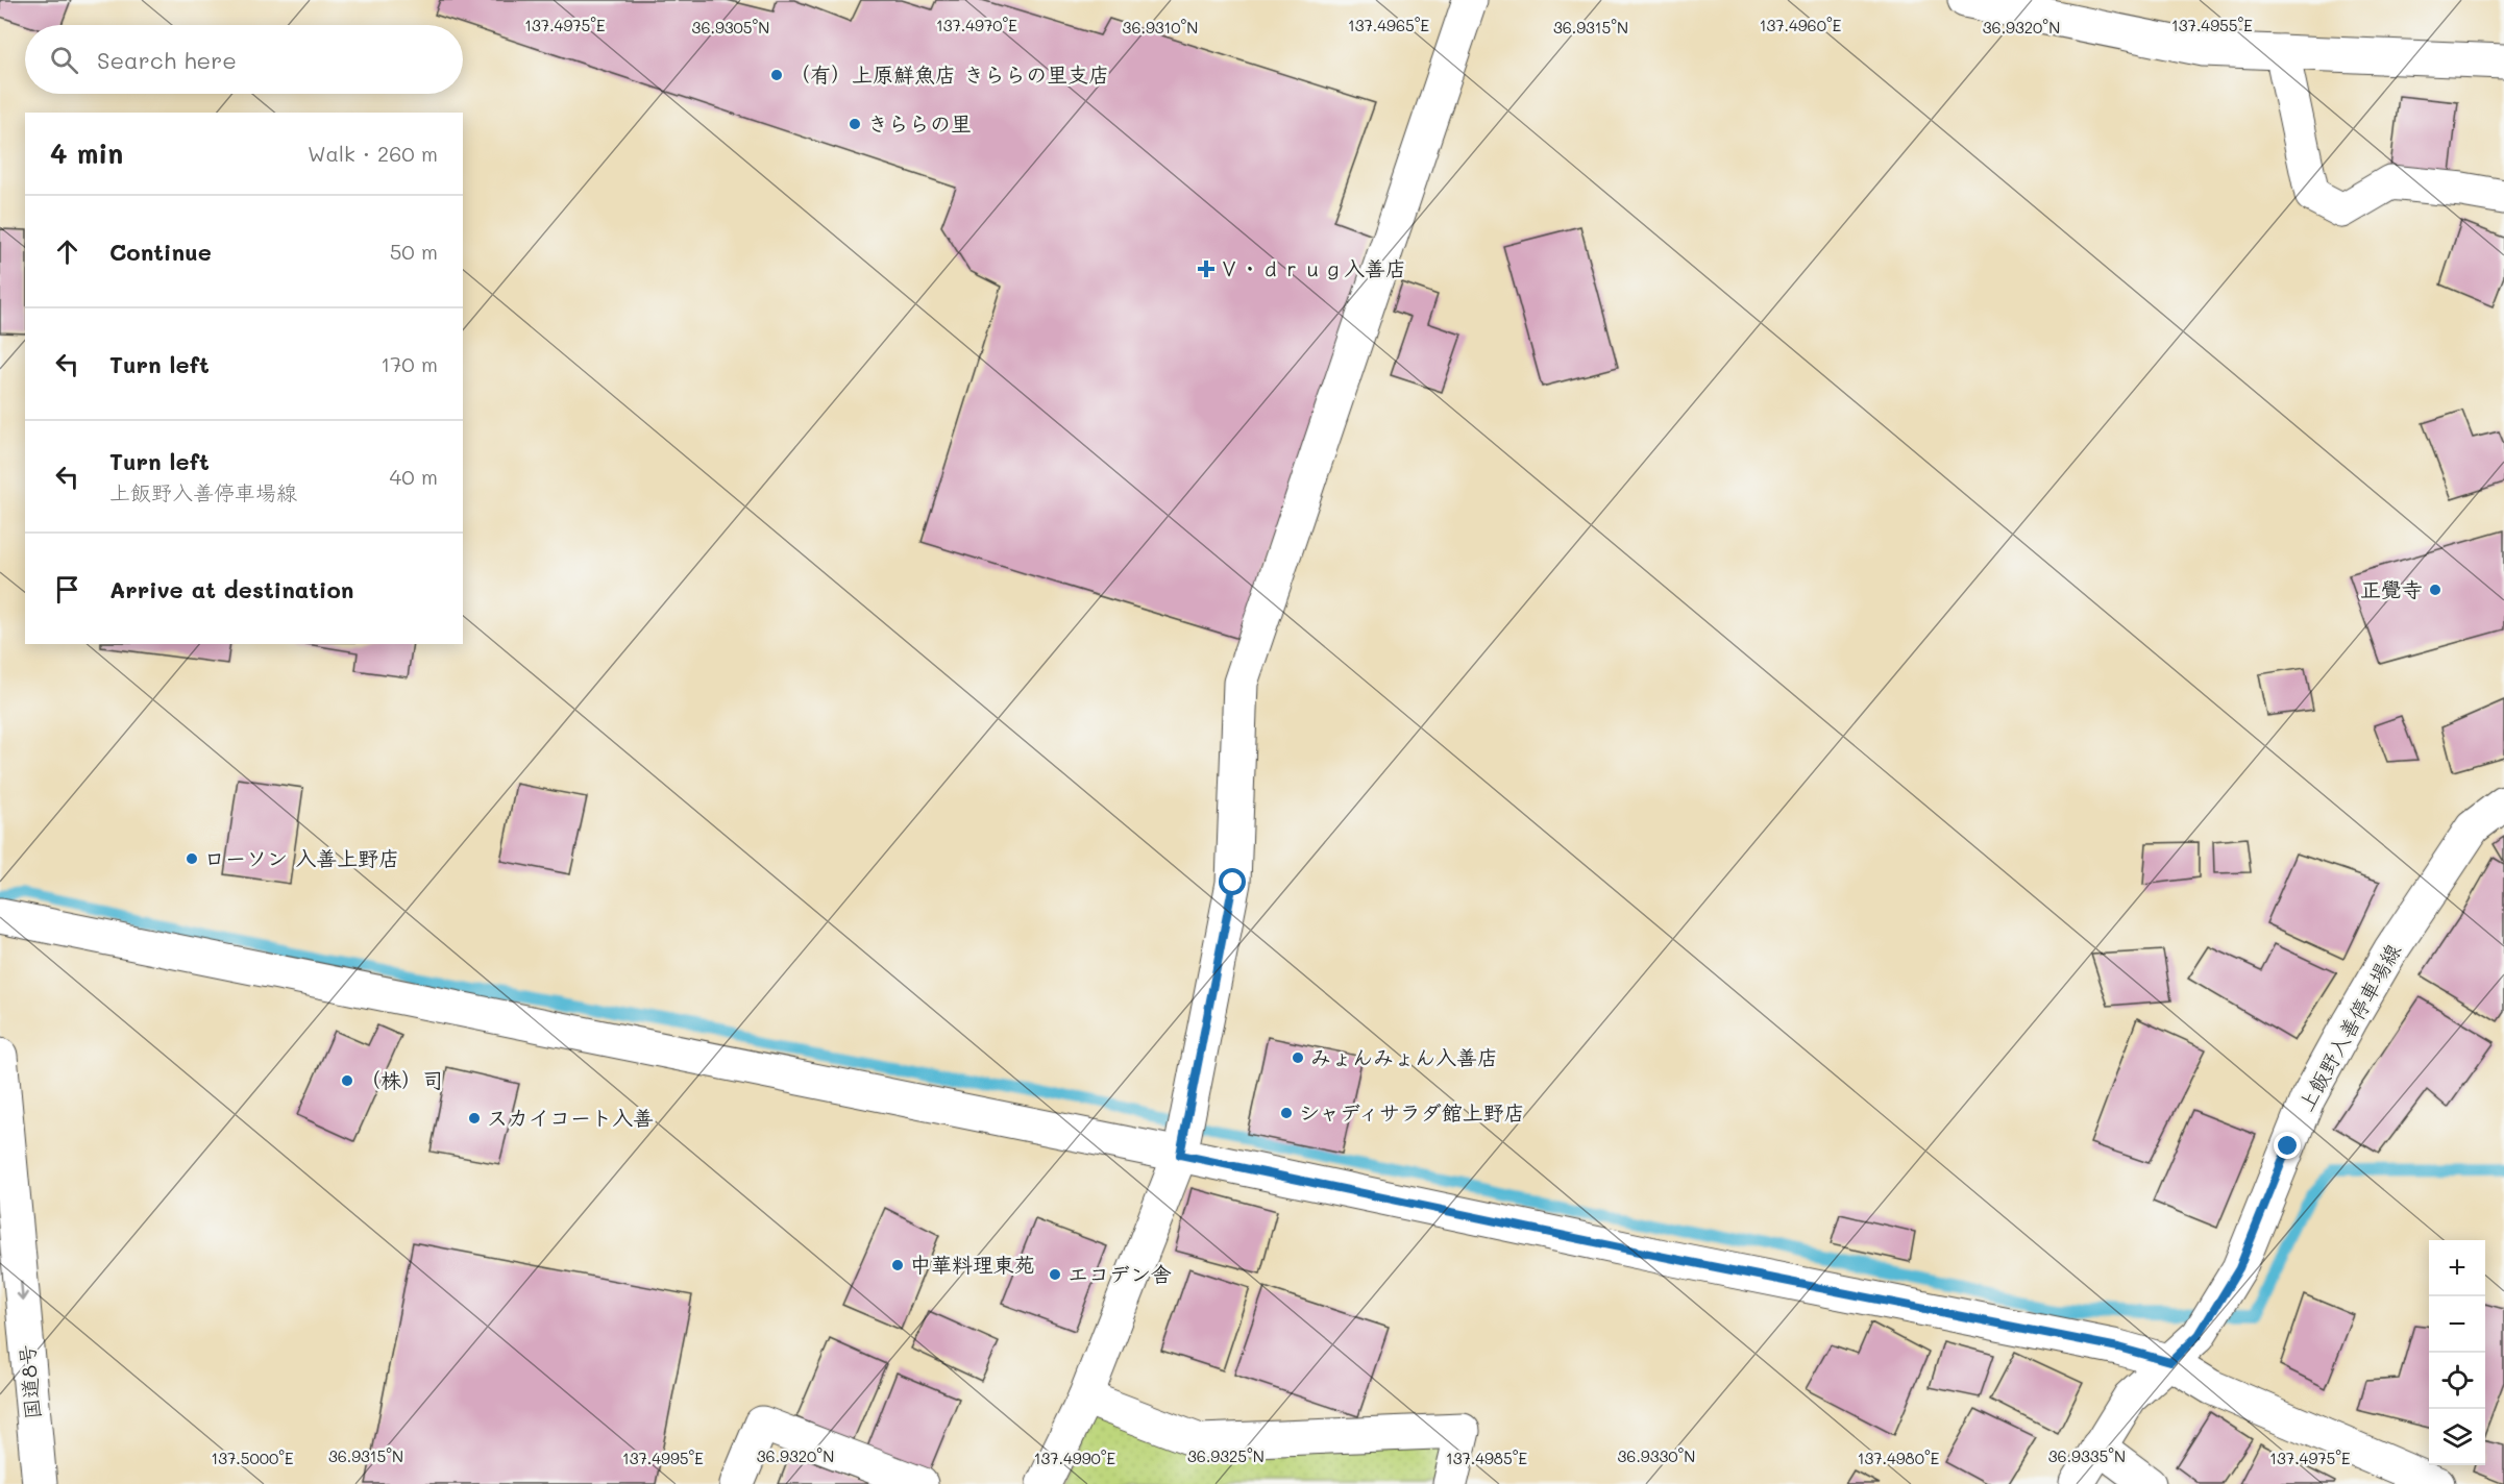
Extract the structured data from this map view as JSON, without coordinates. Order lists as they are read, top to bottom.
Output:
{
  "streets": {
    "main road": ["上飯野入善停車場線", "国道8号"]
  },
  "one_way": ["国道8号"],
  "places": {
    "other": [
      "（有）上原鮮魚店 きららの里支店",
      "きららの里",
      "正覺寺",
      "ローソン 入善上野店",
      "みょんみょん入善店",
      "（株）司",
      "シャディサラダ館上野店",
      "スカイコート入善",
      "中華料理東苑",
      "エコデン舎"
    ],
    "health": ["Ｖ・ｄｒｕｇ入善店"]
  },
  "page": {
    "search": "Search here",
    "heading": ["4 min", "Walk · 260 m"],
    "list": [
      ["Continue", "50 m"],
      ["Turn left", "170 m"],
      ["Turn left", "上飯野入善停車場線", "40 m"],
      "Arrive at destination"
    ],
    "map_buttons": ["+", "−"]
  },
  "coordinates": [
    "137.4975°E",
    "137.4965°E",
    "137.4970°E",
    "137.4960°E",
    "137.4955°E",
    "36.9305°N",
    "36.9310°N",
    "36.9315°N",
    "36.9320°N",
    "36.9325°N",
    "36.9330°N",
    "36.9335°N",
    "137.5000°E",
    "137.4995°E",
    "137.4990°E",
    "137.4985°E",
    "137.4980°E"
  ]
}
